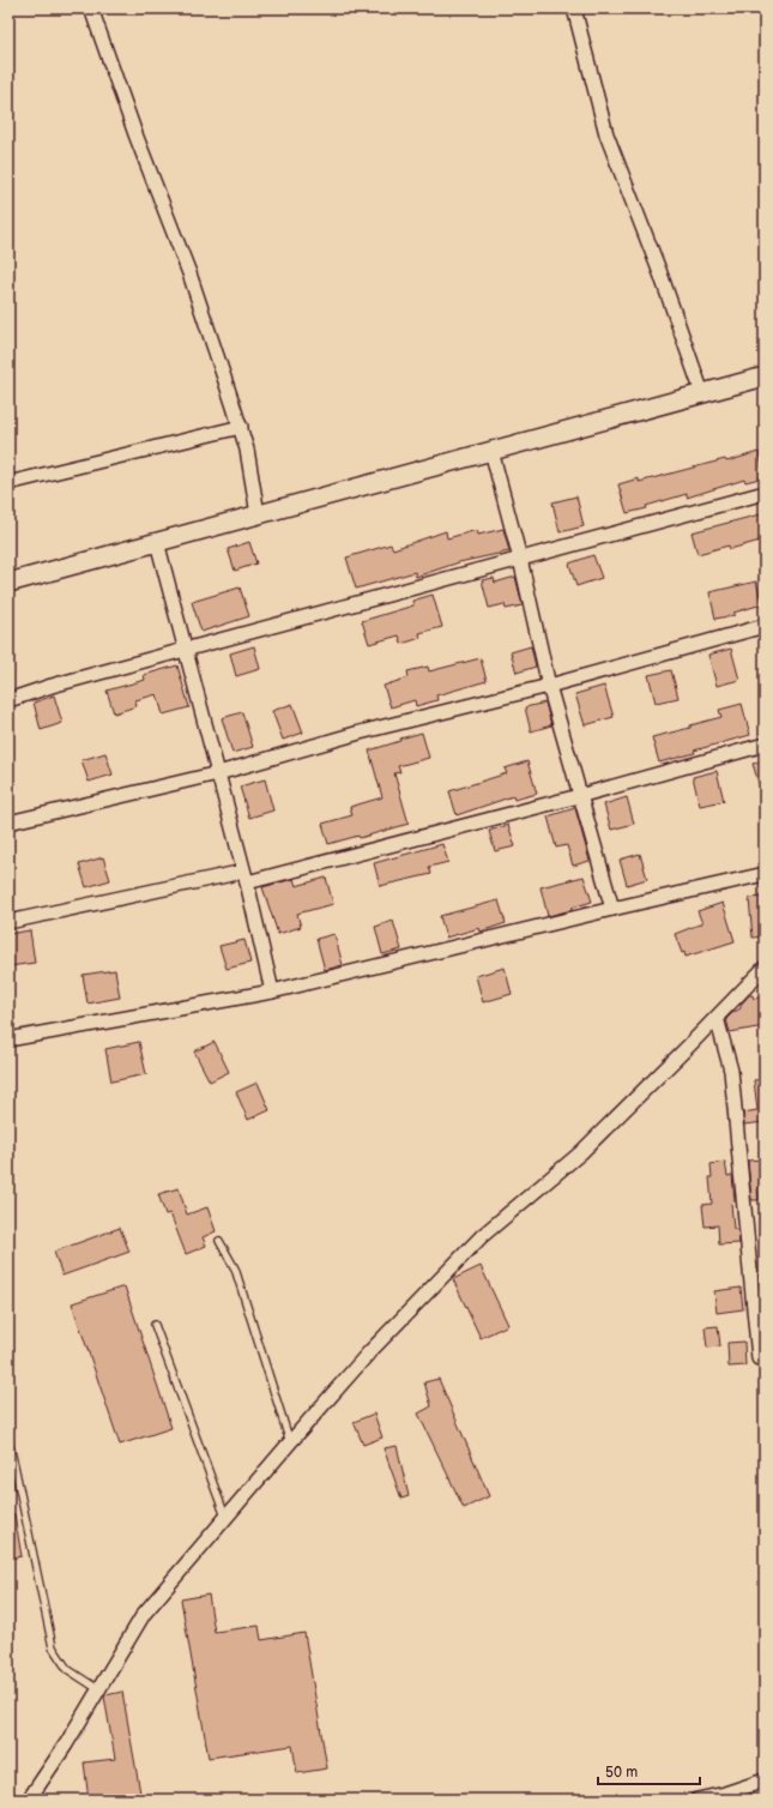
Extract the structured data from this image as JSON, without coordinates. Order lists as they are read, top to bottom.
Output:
{
  "scale_bar": "50 m"
}
